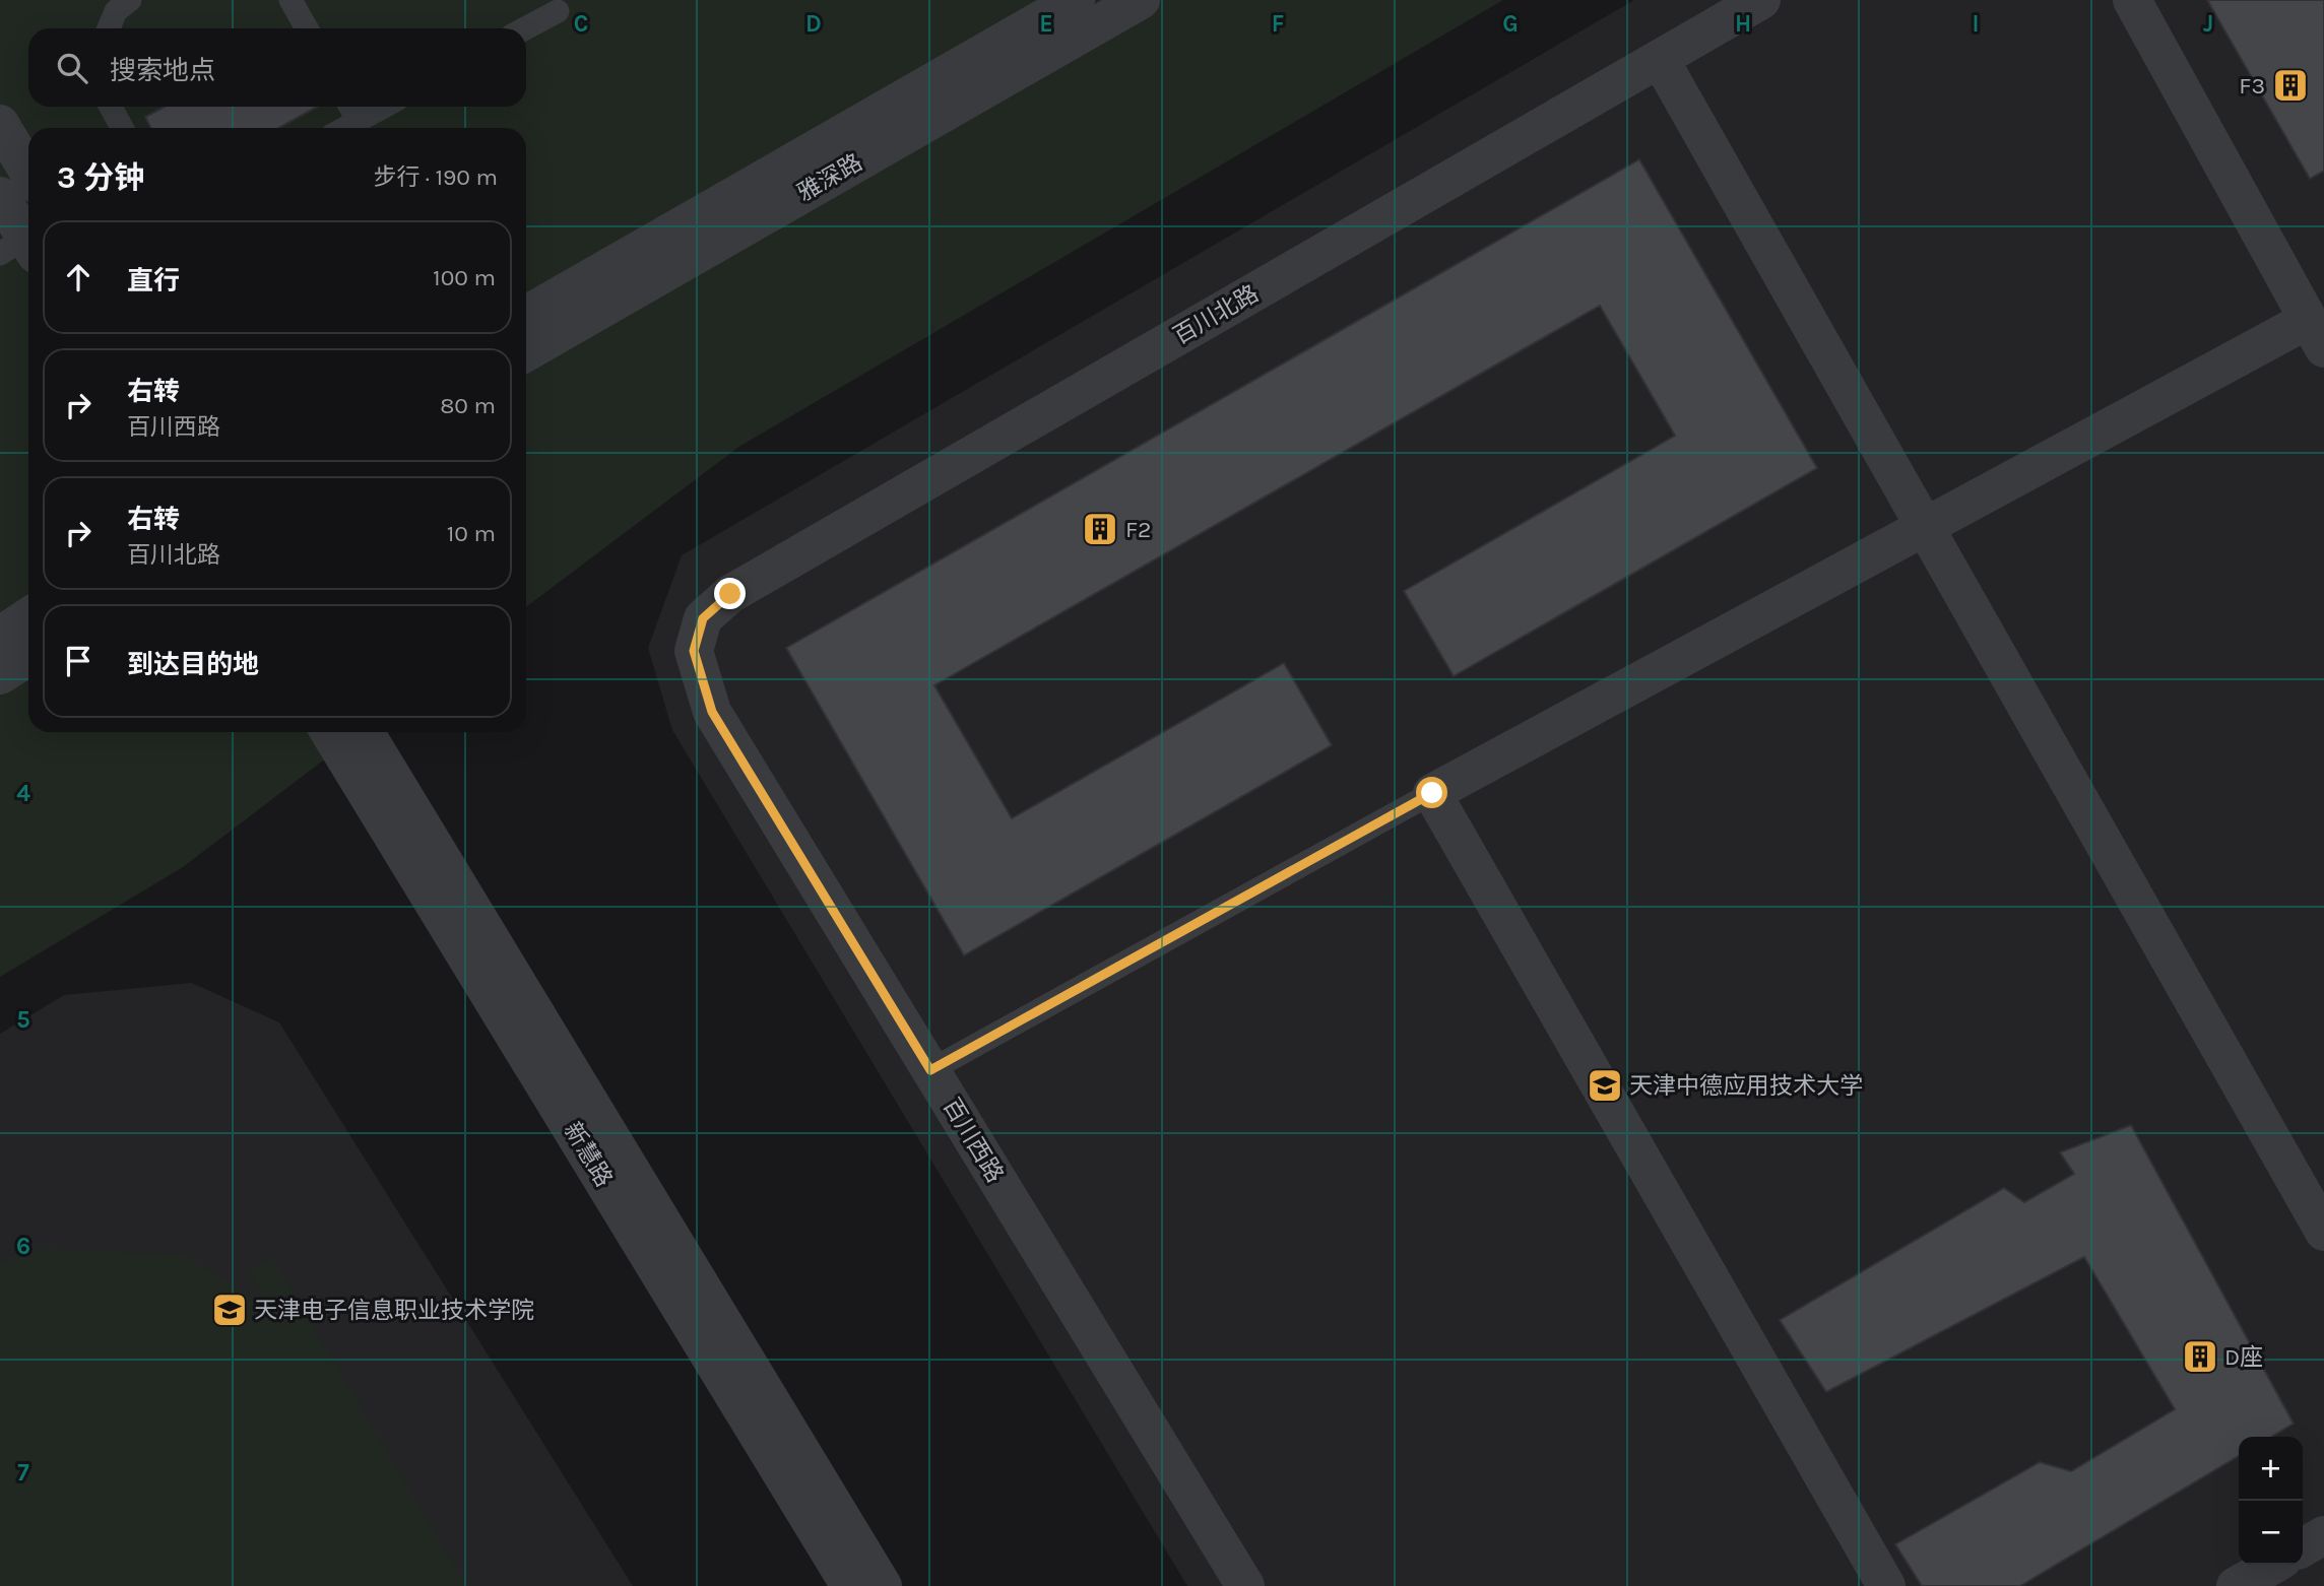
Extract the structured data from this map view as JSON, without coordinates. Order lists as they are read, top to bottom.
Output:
{
  "streets": {
    "street": [
      "雅深路",
      "百川北路",
      "百川西路",
      "新慧路"
    ]
  },
  "crossings": [
    ["百川北路", "百川西路"]
  ],
  "places": {
    "building": ["F3", "F2", "D座"],
    "school or university": ["天津中德应用技术大学", "天津电子信息职业技术学院"]
  },
  "page": {
    "search": "搜索地点",
    "heading": ["3 分钟", "步行 · 190 m"],
    "list": [
      ["直行", "100 m"],
      ["右转", "百川西路", "80 m"],
      ["右转", "百川北路", "10 m"],
      "到达目的地"
    ],
    "map_buttons": ["+", "−"]
  },
  "grid": {
    "columns": [
      "C",
      "D",
      "E",
      "F",
      "G",
      "H",
      "I",
      "J"
    ],
    "rows": [
      "4",
      "5",
      "6",
      "7"
    ]
  }
}
